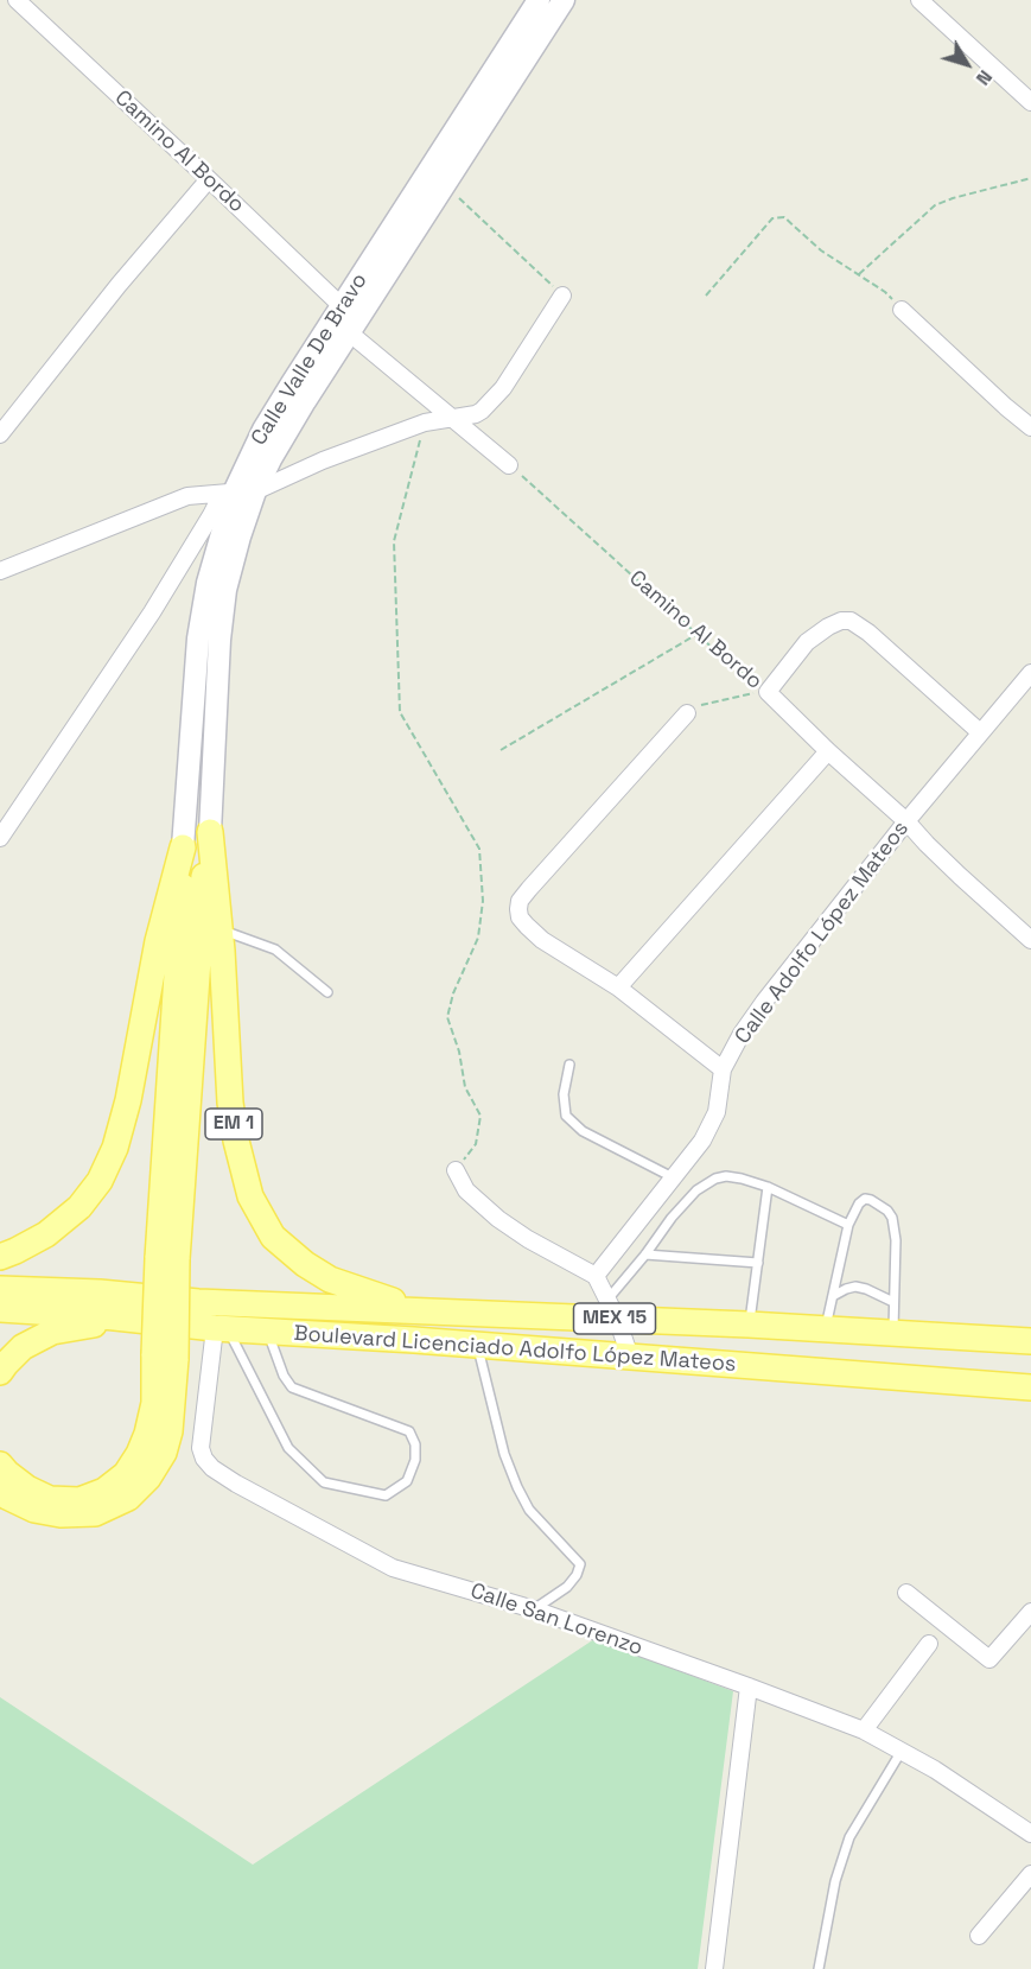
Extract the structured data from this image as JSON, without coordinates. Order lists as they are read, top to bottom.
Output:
{
  "streets": {
    "main road": [
      "Calle Valle De Bravo",
      "EM 1",
      "MEX 15",
      "Boulevard Licenciado Adolfo López Mateos"
    ],
    "street": ["Camino Al Bordo", "Calle Adolfo López Mateos", "Calle San Lorenzo"]
  },
  "crossings": [
    ["Camino Al Bordo", "Calle Valle De Bravo"],
    ["Camino Al Bordo", "Calle Adolfo López Mateos"],
    ["Calle Valle De Bravo", "EM 1"],
    ["EM 1", "Boulevard Licenciado Adolfo López Mateos"],
    ["Boulevard Licenciado Adolfo López Mateos", "Calle San Lorenzo"]
  ],
  "north": "bottom right"
}
